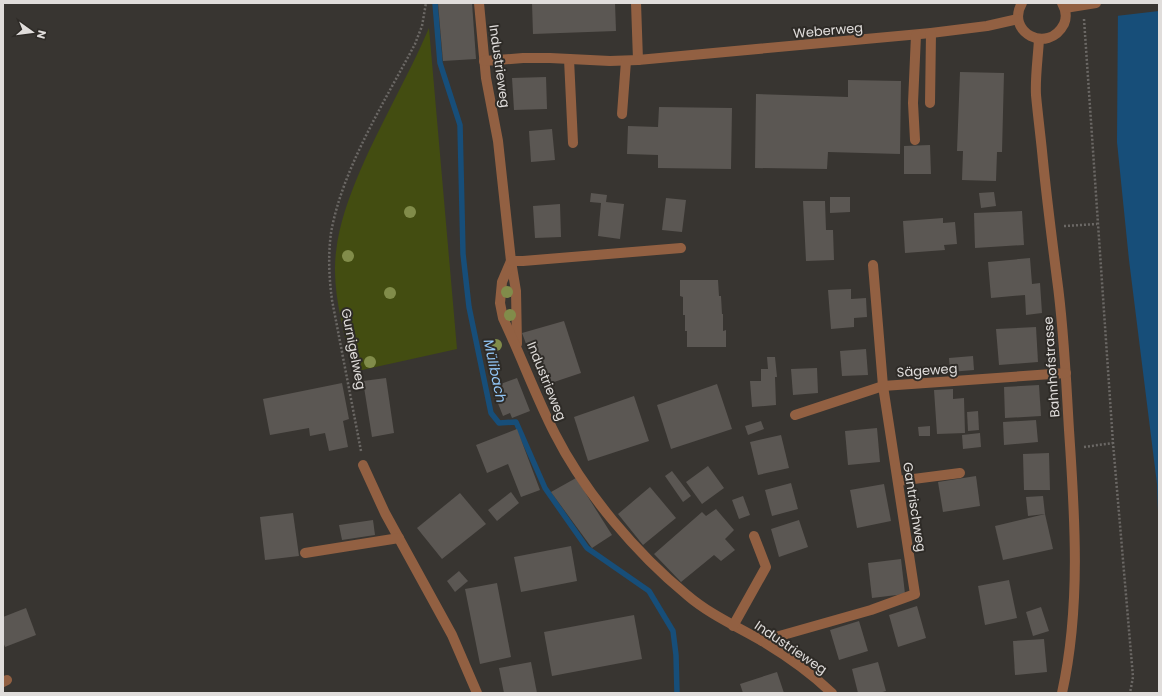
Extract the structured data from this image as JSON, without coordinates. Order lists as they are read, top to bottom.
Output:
{
  "streets": {
    "street": [
      "Weberweg",
      "Industrieweg",
      "Bahnhofstrasse",
      "Sägeweg",
      "Gantrischweg"
    ],
    "path": ["Gurnigelweg"]
  },
  "crossings": [
    ["Weberweg", "Industrieweg"],
    ["Industrieweg", "Gantrischweg"],
    ["Bahnhofstrasse", "Sägeweg"],
    ["Sägeweg", "Gantrischweg"]
  ],
  "water": ["Mülibach"],
  "north": "right"
}
